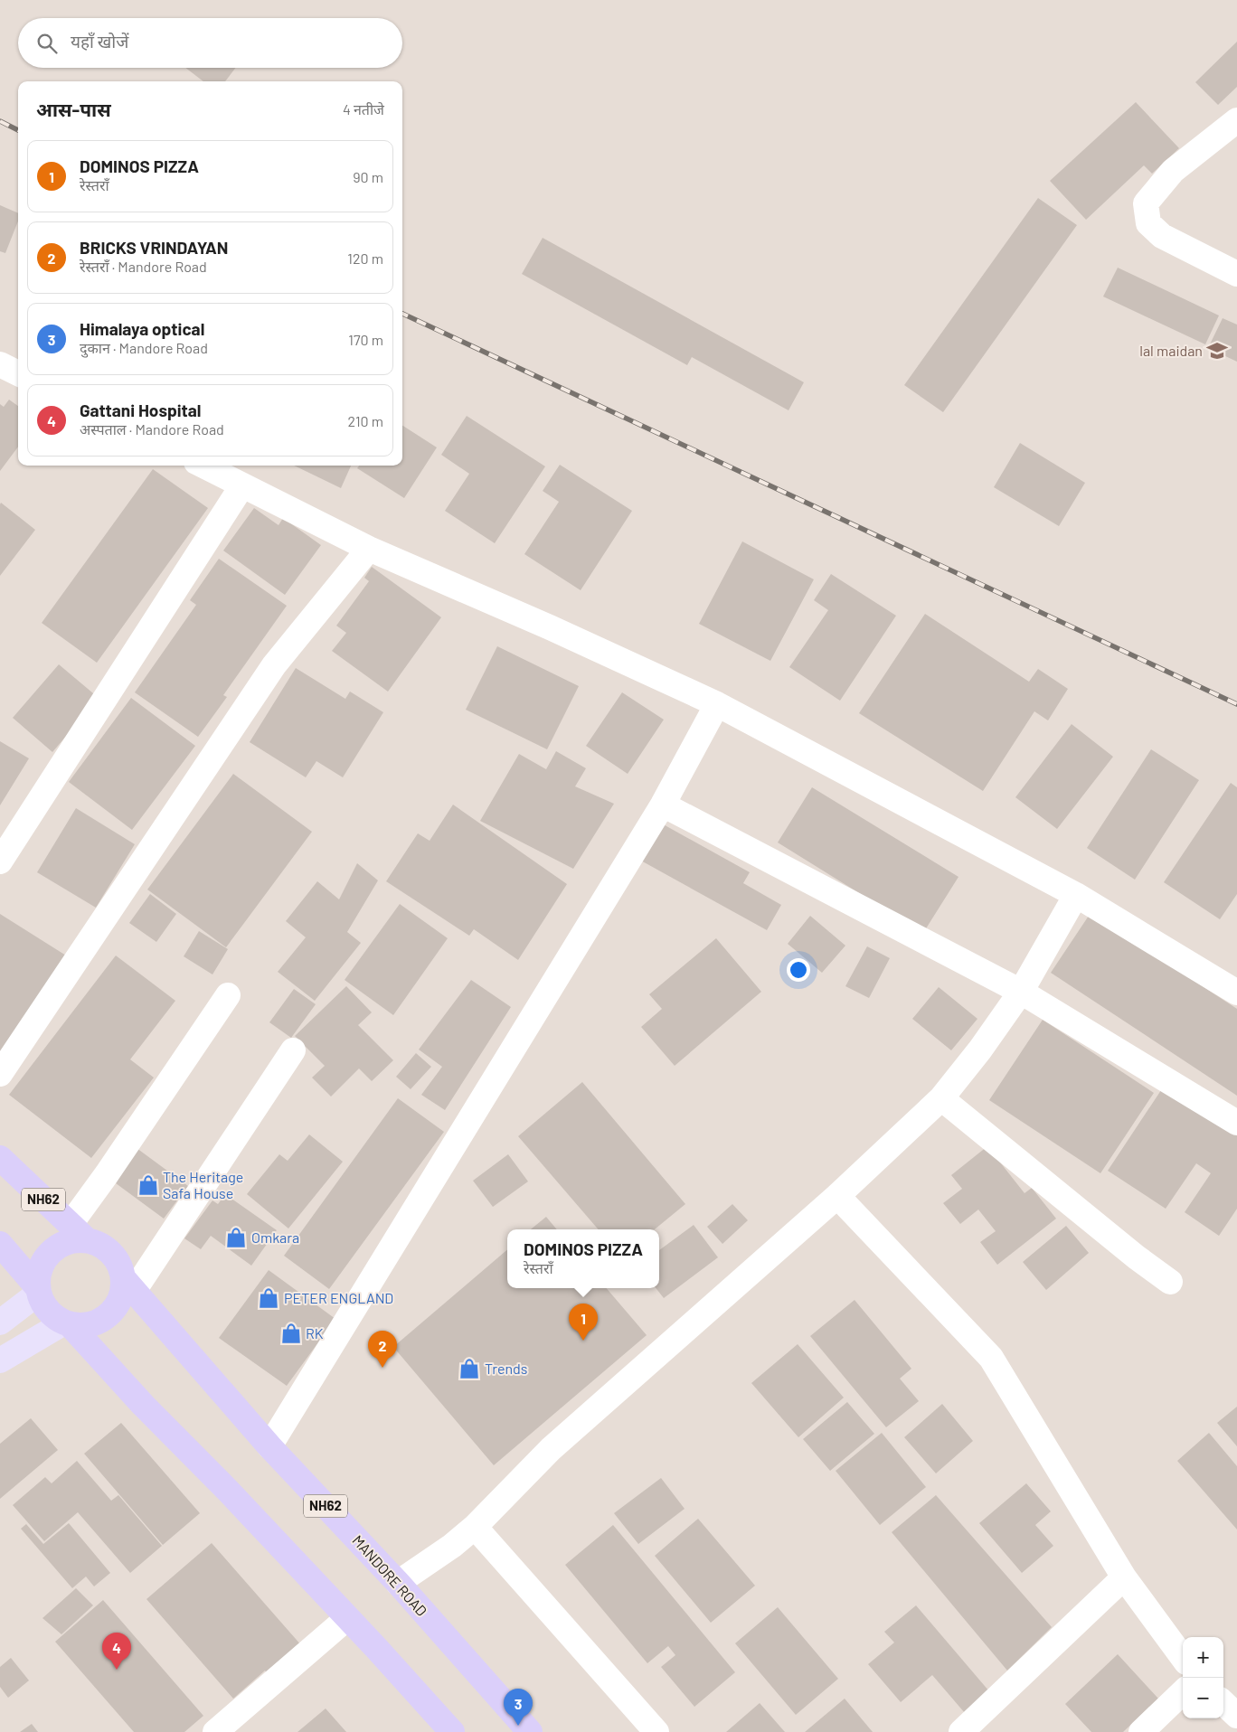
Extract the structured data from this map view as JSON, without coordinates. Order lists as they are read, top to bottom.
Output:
{
  "streets": {
    "highway": ["NH62", "MANDORE ROAD"]
  },
  "crossings": [
    ["NH62", "MANDORE ROAD"]
  ],
  "places": {
    "school or university": ["lal maidan"],
    "shop": [
      "The Heritage Safa House",
      "Omkara",
      "PETER ENGLAND",
      "RK",
      "Trends"
    ]
  },
  "page": {
    "search": "यहाँ खोजें",
    "heading": ["आस-पास", "4 नतीजे"],
    "list": [
      {
        "mark": "1",
        "name": "DOMINOS PIZZA",
        "note": "रेस्तराँ",
        "value": "90 m"
      },
      {
        "mark": "2",
        "name": "BRICKS VRINDAYAN",
        "note": "रेस्तराँ · Mandore Road",
        "value": "120 m"
      },
      {
        "mark": "3",
        "name": "Himalaya optical",
        "note": "दुकान · Mandore Road",
        "value": "170 m"
      },
      {
        "mark": "4",
        "name": "Gattani Hospital",
        "note": "अस्पताल · Mandore Road",
        "value": "210 m"
      }
    ],
    "popup": ["DOMINOS PIZZA", "रेस्तराँ"],
    "pins": [
      "1",
      "2",
      "4",
      "3"
    ],
    "map_buttons": ["+", "−"]
  }
}
